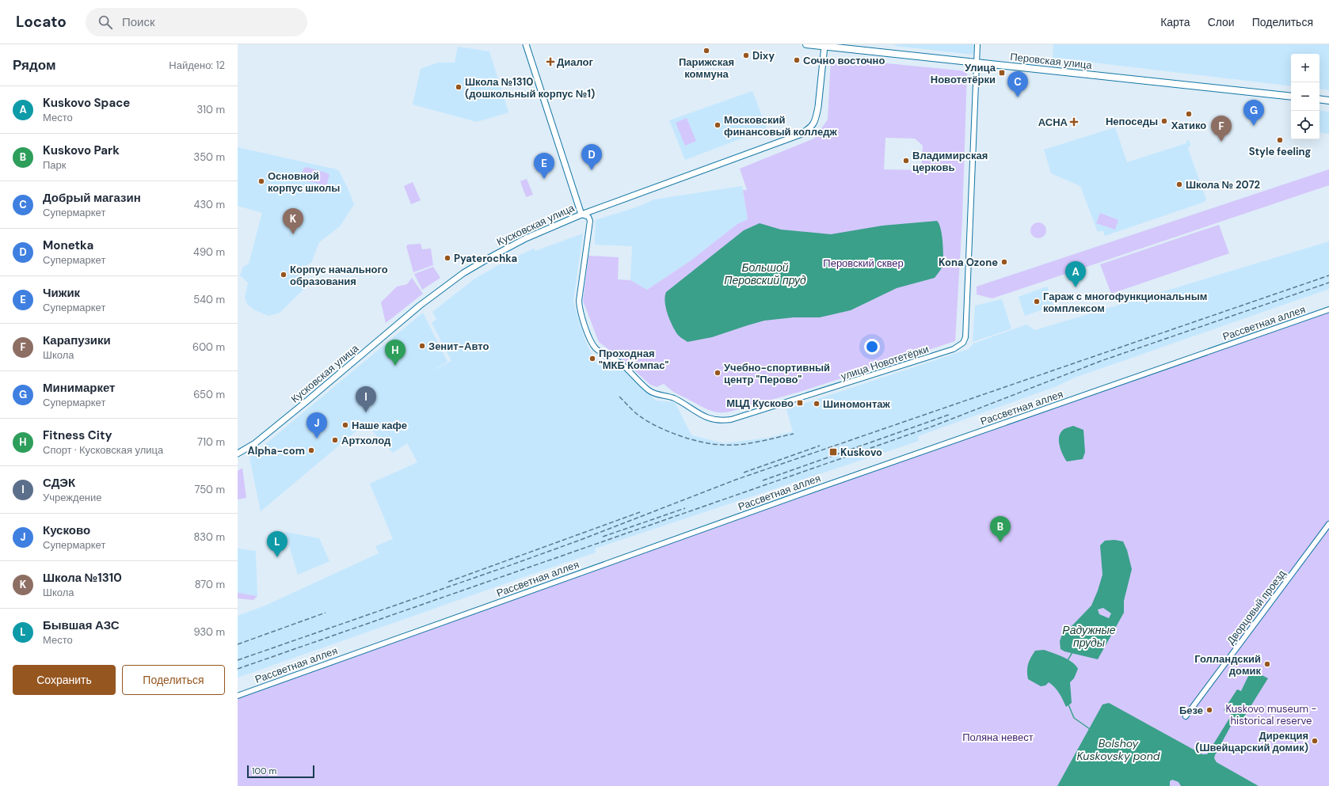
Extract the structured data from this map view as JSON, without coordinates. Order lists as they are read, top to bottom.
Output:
{
  "streets": {
    "main road": ["Перовская улица"],
    "street": [
      "Кусковская улица",
      "Рассветная аллея",
      "улица Новотетёрки",
      "Дворцовый проезд"
    ]
  },
  "crossings": [
    ["Перовская улица", "Кусковская улица"],
    ["Перовская улица", "улица Новотетёрки"],
    ["Кусковская улица", "улица Новотетёрки"]
  ],
  "water": ["Большой Перовский пруд", "Радужные пруды", "Bolshoy Kuskovsky pond"],
  "parks": ["Перовский сквер", "Kuskovo museum - historical reserve", "Поляна невест"],
  "places": {
    "other": [
      "Парижская коммуна",
      "Dixy",
      "Сочно восточно",
      "Школа №1310 (дошкольный корпус №1)",
      "Хатико",
      "Непоседы",
      "Московский финансовый колледж",
      "Style feeling",
      "Владимирская церковь",
      "Основной корпус школы",
      "Школа № 2072",
      "Pyaterochka",
      "Kona Ozone",
      "Корпус начального образования",
      "Гараж с многофункциональным комплексом",
      "Зенит-Авто",
      "Проходная \"МКБ Компас\"",
      "Учебно-спортивный центр \"Перово\"",
      "Шиномонтаж",
      "Наше кафе",
      "Артхолод",
      "Alpha-com",
      "Голландский домик",
      "Безе",
      "Дирекция (Швейцарский домик)"
    ],
    "health": ["Диалог", "АСНА"],
    "transit": ["Улица Новотетёрки", "МЦД Кусково", "Kuskovo"]
  },
  "scale_bar": "100 m",
  "page": {
    "header": "Locato",
    "search": "Поиск",
    "nav": ["Карта", "Слои", "Поделиться"],
    "heading": ["Рядом", "Найдено: 12"],
    "map_buttons": ["+", "−"],
    "pins": [
      "C",
      "G",
      "F",
      "D",
      "E",
      "K",
      "A",
      "H",
      "I",
      "J",
      "B",
      "L"
    ],
    "list": [
      {
        "mark": "A",
        "name": "Kuskovo Space",
        "note": "Место",
        "value": "310 m"
      },
      {
        "mark": "B",
        "name": "Kuskovo Park",
        "note": "Парк",
        "value": "350 m"
      },
      {
        "mark": "C",
        "name": "Добрый магазин",
        "note": "Супермаркет",
        "value": "430 m"
      },
      {
        "mark": "D",
        "name": "Monetka",
        "note": "Супермаркет",
        "value": "490 m"
      },
      {
        "mark": "E",
        "name": "Чижик",
        "note": "Супермаркет",
        "value": "540 m"
      },
      {
        "mark": "F",
        "name": "Карапузики",
        "note": "Школа",
        "value": "600 m"
      },
      {
        "mark": "G",
        "name": "Минимаркет",
        "note": "Супермаркет",
        "value": "650 m"
      },
      {
        "mark": "H",
        "name": "Fitness City",
        "note": "Спорт · Кусковская улица",
        "value": "710 m"
      },
      {
        "mark": "I",
        "name": "СДЭК",
        "note": "Учреждение",
        "value": "750 m"
      },
      {
        "mark": "J",
        "name": "Кусково",
        "note": "Супермаркет",
        "value": "830 m"
      },
      {
        "mark": "K",
        "name": "Школа №1310",
        "note": "Школа",
        "value": "870 m"
      },
      {
        "mark": "L",
        "name": "Бывшая АЗС",
        "note": "Место",
        "value": "930 m"
      }
    ],
    "buttons": ["Сохранить", "Поделиться"],
    "scale": "100 m"
  }
}
